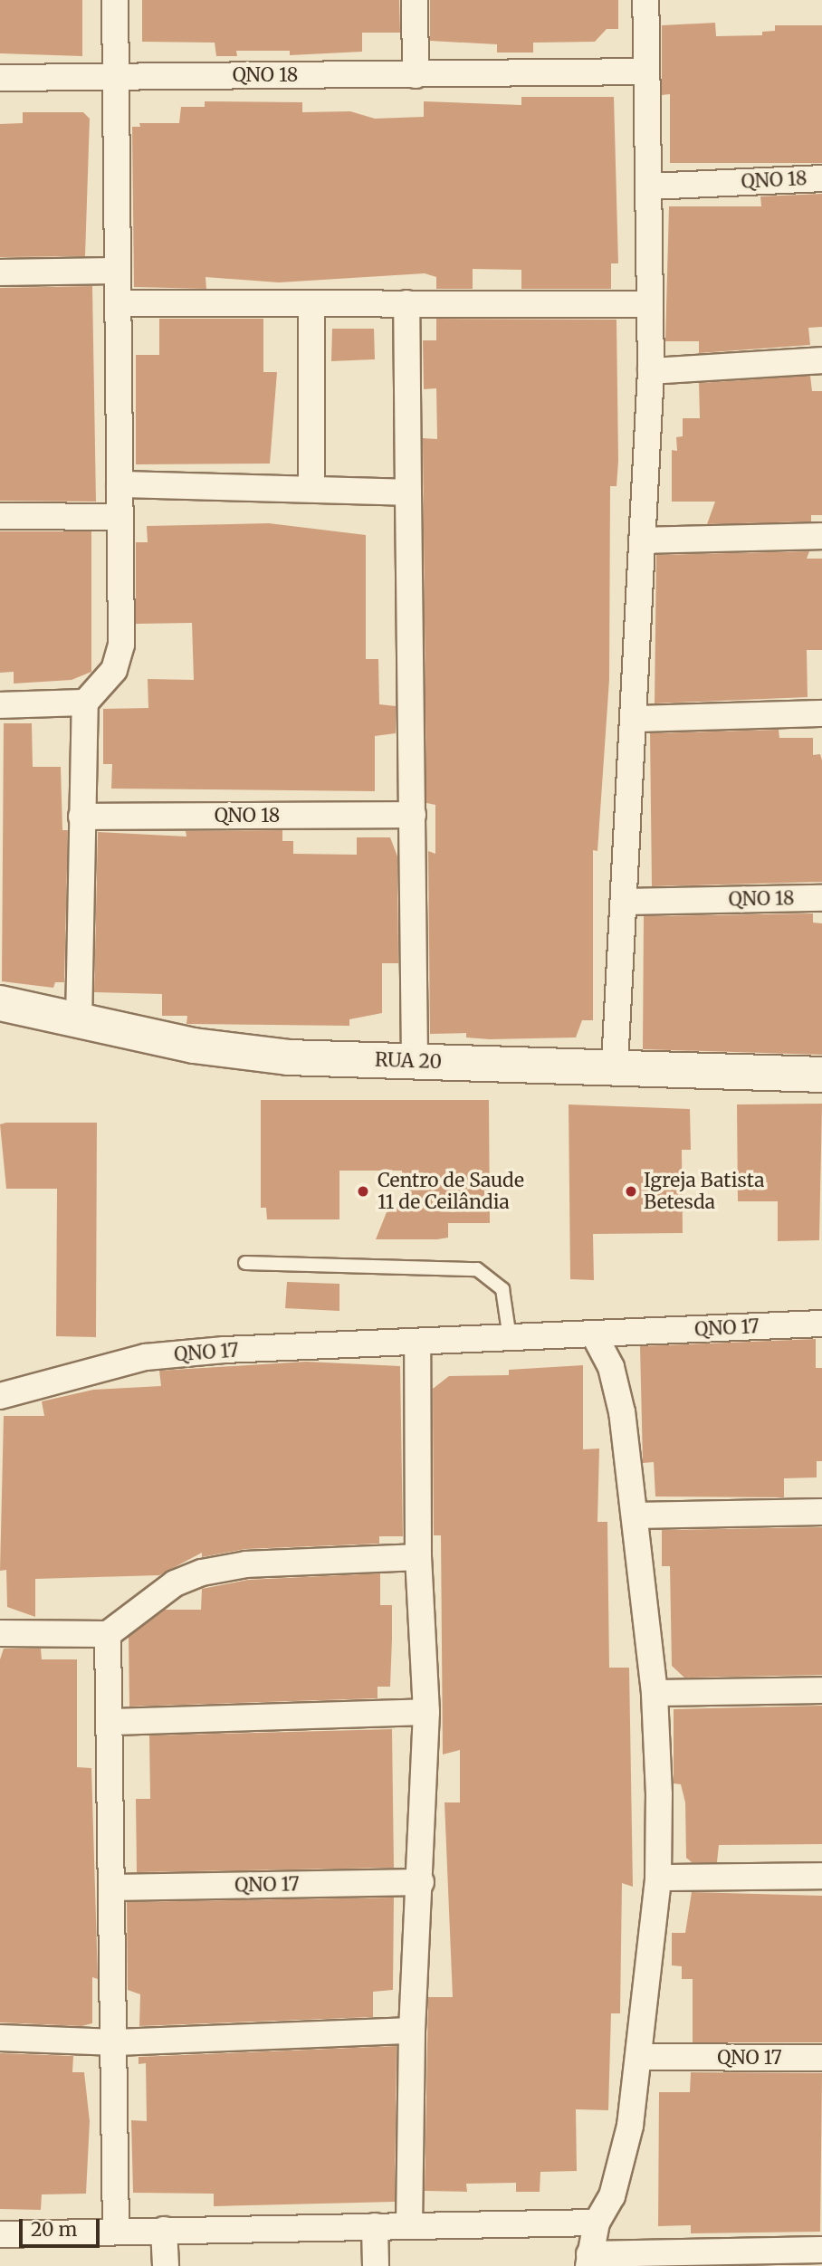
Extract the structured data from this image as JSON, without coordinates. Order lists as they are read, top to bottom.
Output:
{
  "streets": {
    "street": ["QNO 18", "RUA 20", "QNO 17"]
  },
  "places": ["Centro de Saude 11 de Ceilândia", "Igreja Batista Betesda"],
  "scale_bar": "20 m"
}
